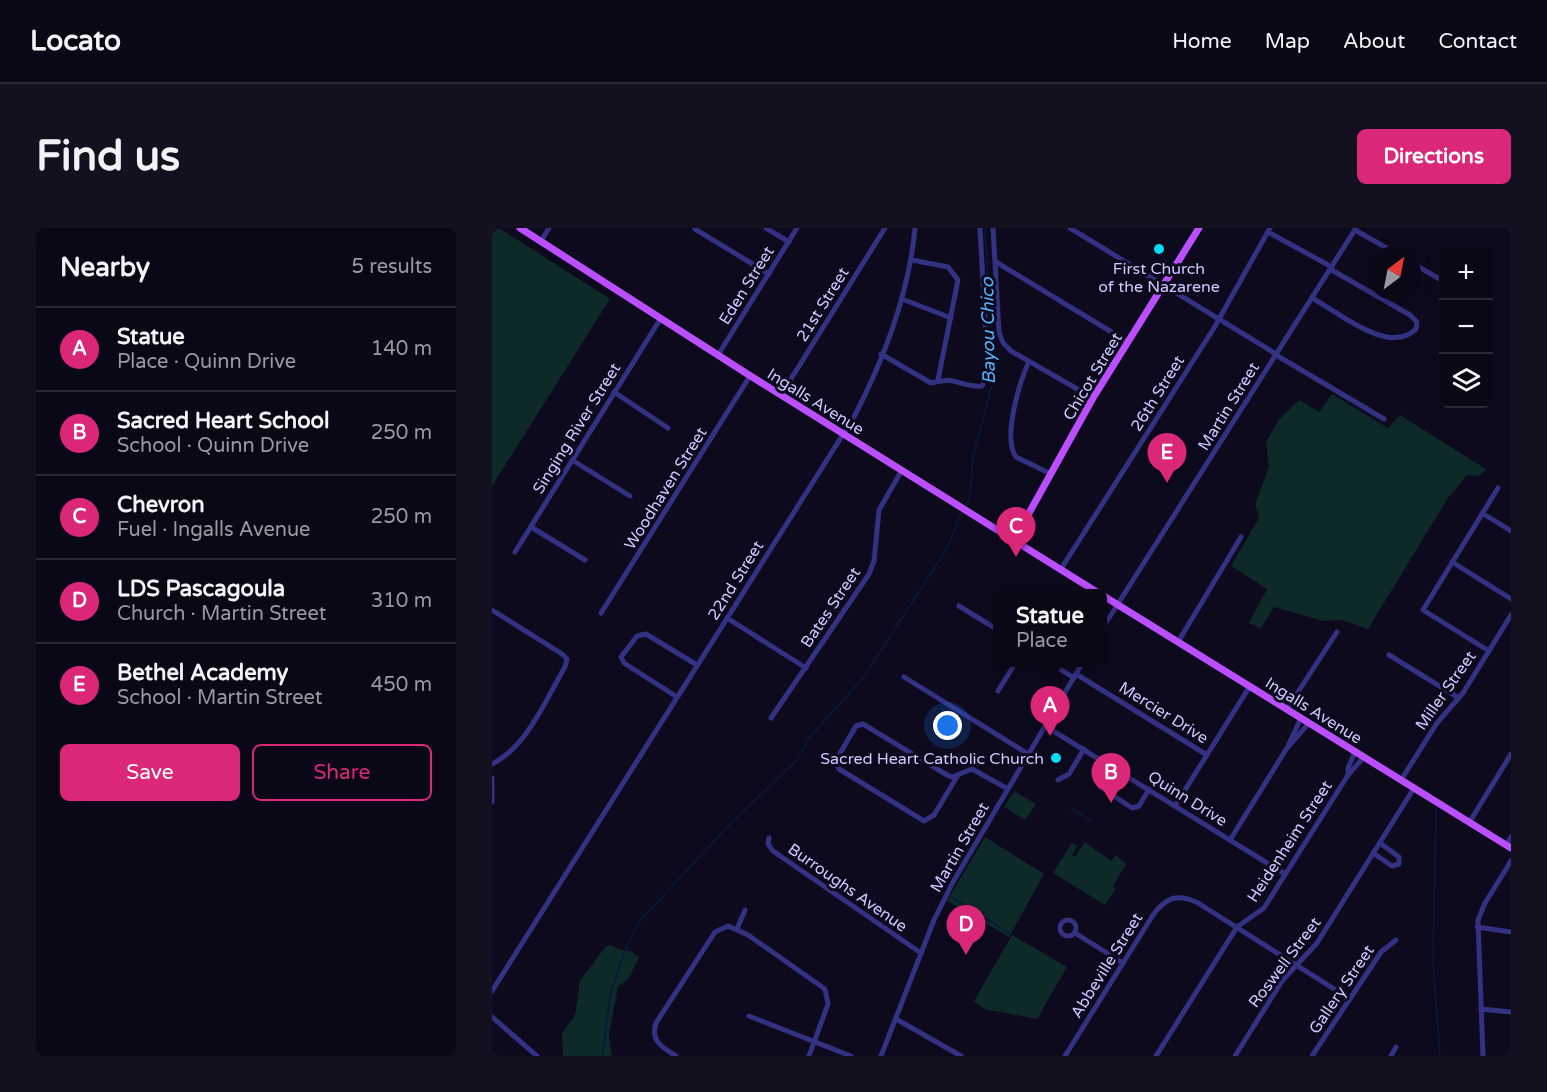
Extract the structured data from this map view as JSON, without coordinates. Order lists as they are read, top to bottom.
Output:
{
  "streets": {
    "main road": ["Chicot Street", "Ingalls Avenue"],
    "street": [
      "Eden Street",
      "21st Street",
      "26th Street",
      "Martin Street",
      "Singing River Street",
      "Woodhaven Street",
      "22nd Street",
      "Bates Street",
      "Miller Street",
      "Mercier Drive",
      "Quinn Drive",
      "Heidenheim Street",
      "Burroughs Avenue",
      "Roswell Street",
      "Abbeville Street",
      "Gallery Street"
    ]
  },
  "crossings": [
    ["Eden Street", "Ingalls Avenue"],
    ["21st Street", "Ingalls Avenue"],
    ["Chicot Street", "Ingalls Avenue"],
    ["26th Street", "Ingalls Avenue"],
    ["Ingalls Avenue", "Martin Street"],
    ["Ingalls Avenue", "Singing River Street"],
    ["Ingalls Avenue", "Woodhaven Street"],
    ["Ingalls Avenue", "22nd Street"],
    ["Ingalls Avenue", "Bates Street"],
    ["Ingalls Avenue", "Miller Street"],
    ["Ingalls Avenue", "Heidenheim Street"],
    ["Ingalls Avenue", "Roswell Street"],
    ["Martin Street", "Mercier Drive"],
    ["Martin Street", "Quinn Drive"],
    ["Martin Street", "Burroughs Avenue"],
    ["Quinn Drive", "Heidenheim Street"],
    ["Heidenheim Street", "Abbeville Street"]
  ],
  "water": ["Bayou Chico"],
  "places": ["First Church of the Nazarene", "Sacred Heart Catholic Church"],
  "north": "top right",
  "page": {
    "header": "Locato",
    "nav": [
      "Home",
      "Map",
      "About",
      "Contact"
    ],
    "buttons": [
      "Directions",
      ["Save", "Share"]
    ],
    "title": "Find us",
    "heading": ["Nearby", "5 results"],
    "map_buttons": ["+", "−"],
    "list": [
      {
        "mark": "A",
        "name": "Statue",
        "note": "Place · Quinn Drive",
        "value": "140 m"
      },
      {
        "mark": "B",
        "name": "Sacred Heart School",
        "note": "School · Quinn Drive",
        "value": "250 m"
      },
      {
        "mark": "C",
        "name": "Chevron",
        "note": "Fuel · Ingalls Avenue",
        "value": "250 m"
      },
      {
        "mark": "D",
        "name": "LDS Pascagoula",
        "note": "Church · Martin Street",
        "value": "310 m"
      },
      {
        "mark": "E",
        "name": "Bethel Academy",
        "note": "School · Martin Street",
        "value": "450 m"
      }
    ],
    "pins": [
      "E",
      "C",
      "A",
      "B",
      "D"
    ],
    "popup": ["Statue", "Place"]
  }
}
